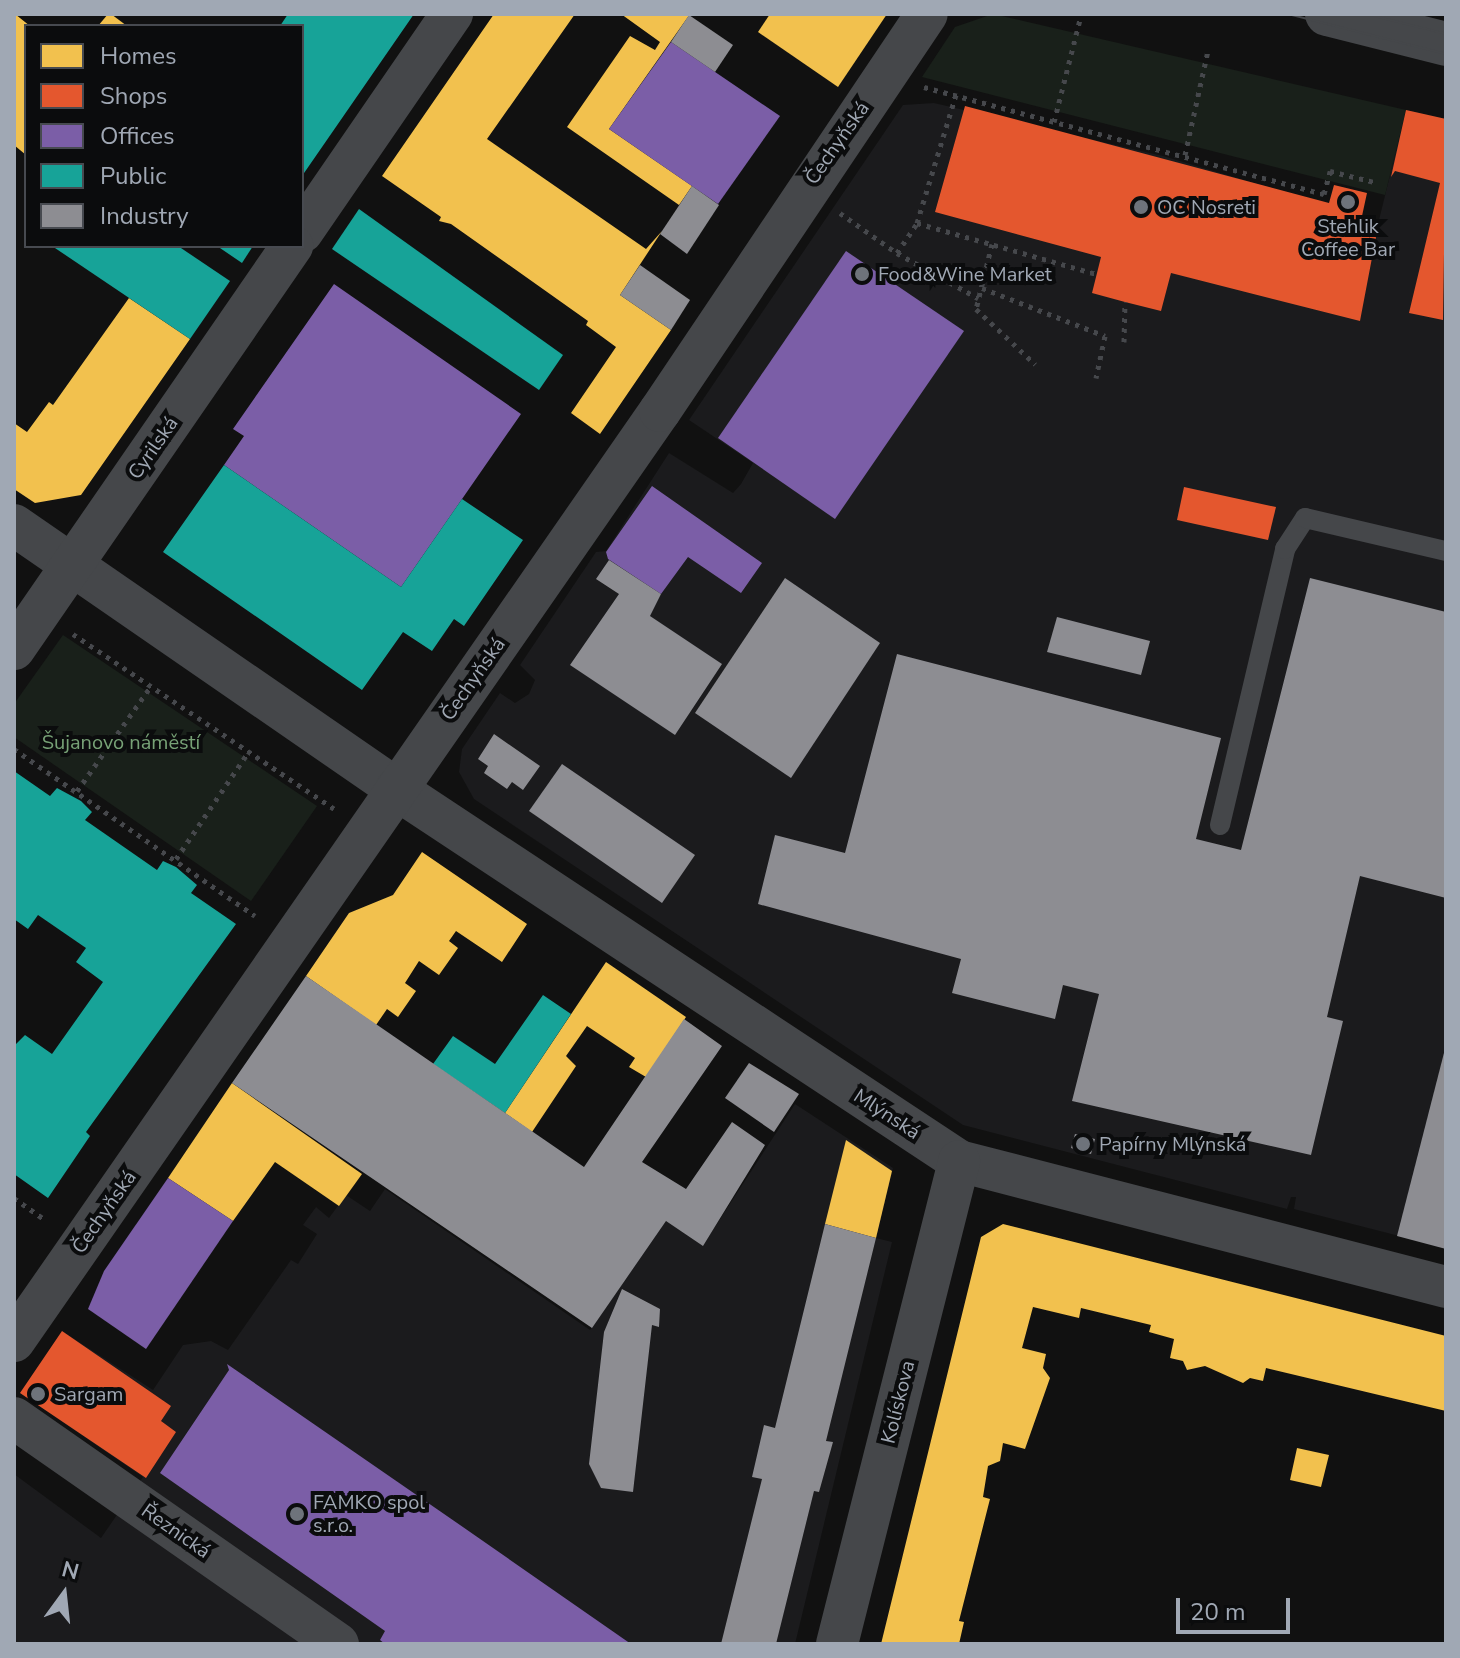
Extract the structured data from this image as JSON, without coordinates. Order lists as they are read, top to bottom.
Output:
{
  "streets": {
    "street": [
      "Čechyňská",
      "Cyrilská",
      "Mlýnská",
      "Kolískova",
      "Řeznická"
    ]
  },
  "crossings": [
    ["Čechyňská", "Mlýnská"],
    ["Mlýnská", "Kolískova"]
  ],
  "parks": ["Šujanovo náměstí"],
  "places": [
    "Stehlik Coffee Bar",
    "OC Nosreti",
    "Food&Wine Market",
    "Papírny Mlýnská",
    "Sargam",
    "FAMKO spol s.r.o."
  ],
  "legend": [
    "Homes",
    "Shops",
    "Offices",
    "Public",
    "Industry"
  ],
  "scale_bar": "20 m",
  "north": "top"
}
